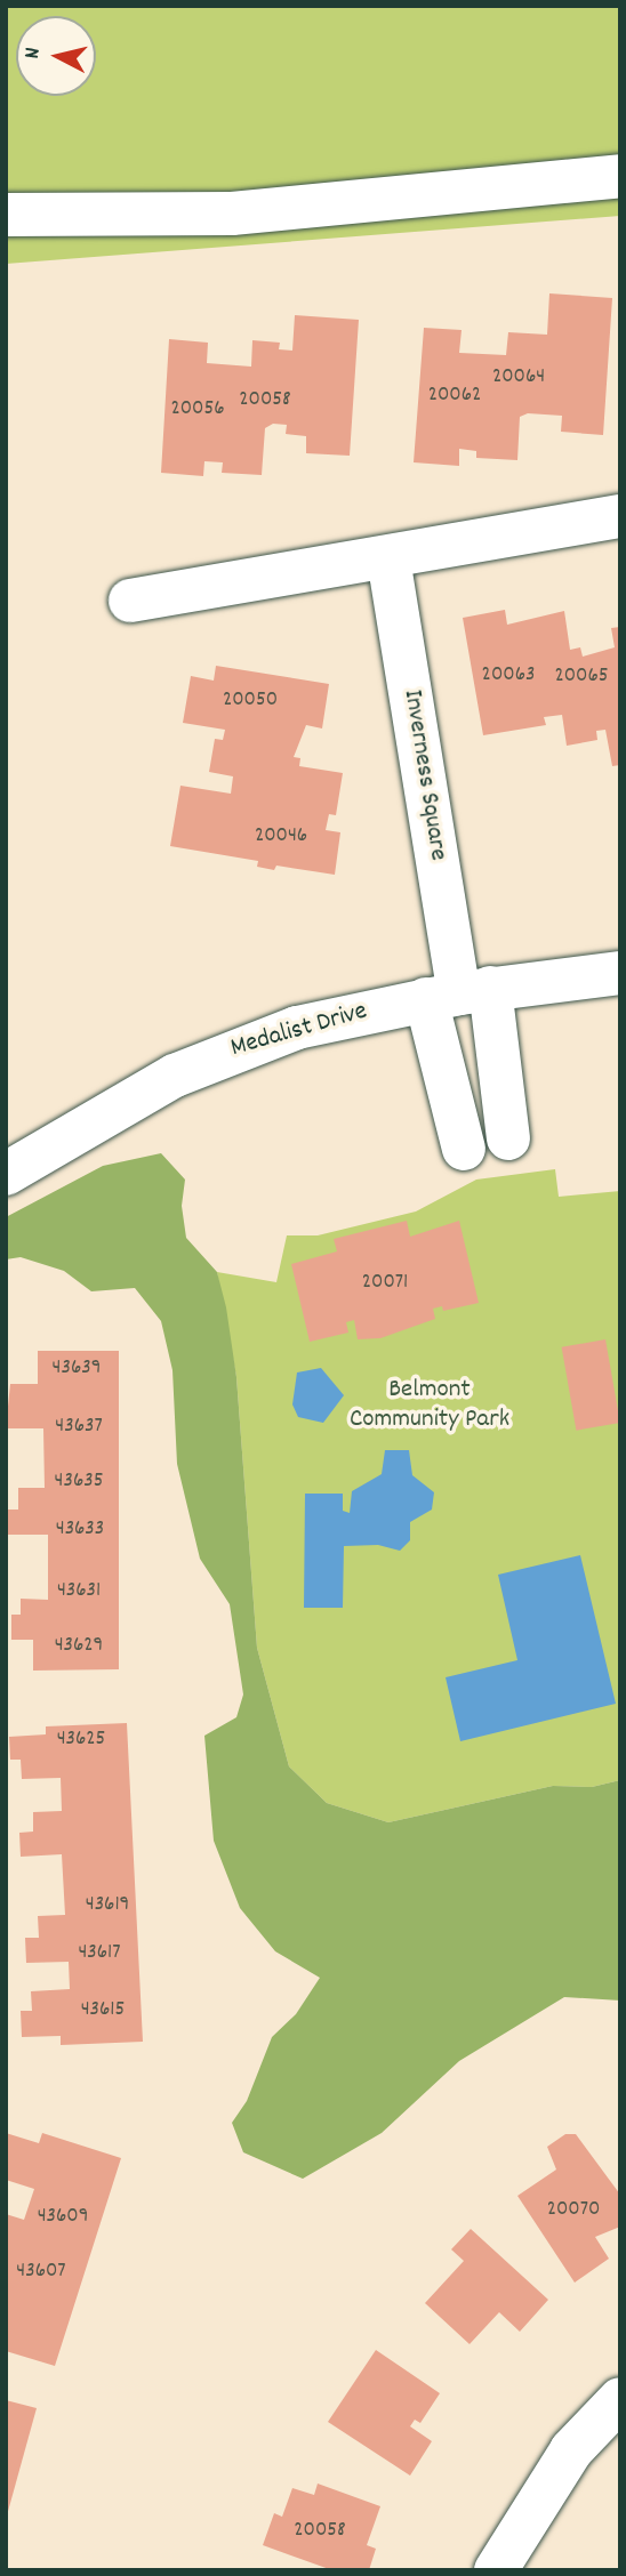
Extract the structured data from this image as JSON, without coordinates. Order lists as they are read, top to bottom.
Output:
{
  "streets": {
    "street": ["Inverness Square", "Medalist Drive"]
  },
  "crossings": [
    ["Inverness Square", "Medalist Drive"]
  ],
  "parks": ["Belmont Community Park"],
  "house_numbers": [
    "20064",
    "20062",
    "20058",
    "20056",
    "20063",
    "20065",
    "20050",
    "20046",
    "20071",
    "43639",
    "43637",
    "43635",
    "43633",
    "43631",
    "43629",
    "43625",
    "43619",
    "43617",
    "43615",
    "20070",
    "43609",
    "43607",
    "20058"
  ],
  "north": "left"
}
